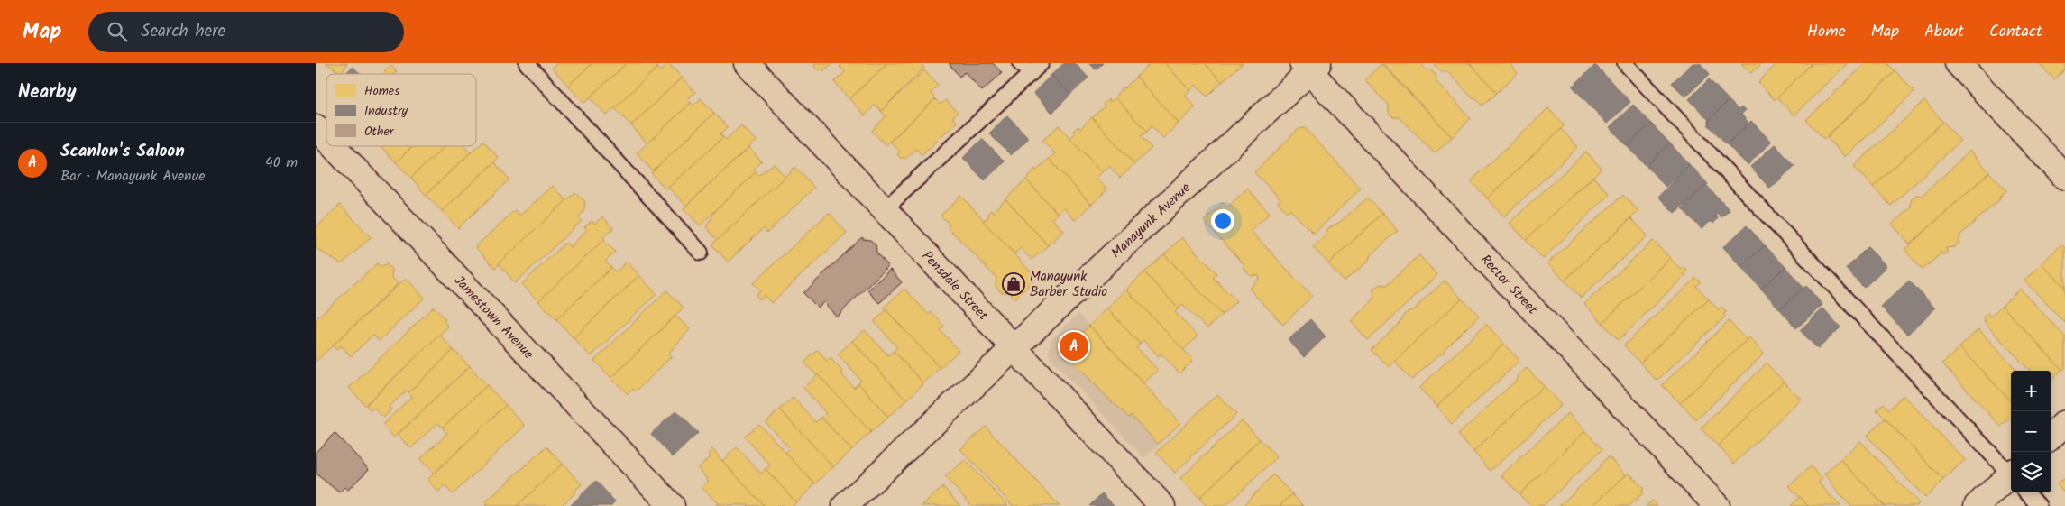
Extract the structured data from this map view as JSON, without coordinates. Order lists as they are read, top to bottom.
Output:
{
  "streets": {
    "street": [
      "Manayunk Avenue",
      "Pensdale Street",
      "Rector Street",
      "Jamestown Avenue"
    ]
  },
  "crossings": [
    ["Manayunk Avenue", "Pensdale Street"],
    ["Manayunk Avenue", "Rector Street"]
  ],
  "places": {
    "shop": ["Manayunk Barber Studio"]
  },
  "legend": ["Homes", "Industry", "Other"],
  "page": {
    "header": "Map",
    "search": "Search here",
    "nav": [
      "Home",
      "Map",
      "About",
      "Contact"
    ],
    "heading": "Nearby",
    "list": [
      {
        "mark": "A",
        "name": "Scanlon's Saloon",
        "note": "Bar · Manayunk Avenue",
        "value": "40 m"
      }
    ],
    "pins": "A",
    "map_buttons": ["+", "−"]
  }
}
